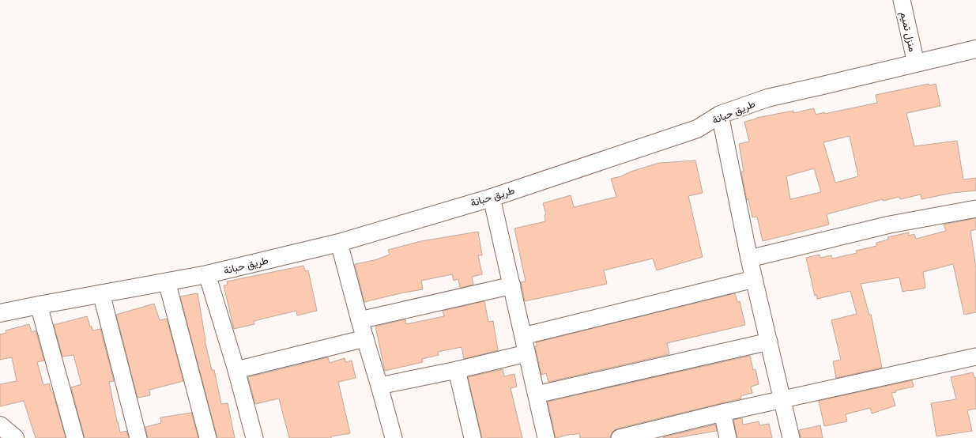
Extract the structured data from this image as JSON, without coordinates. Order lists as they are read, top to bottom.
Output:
{
  "streets": {
    "street": ["منزل تميم", "طريق حبانة"]
  },
  "crossings": [
    ["منزل تميم", "طريق حبانة"]
  ]
}
